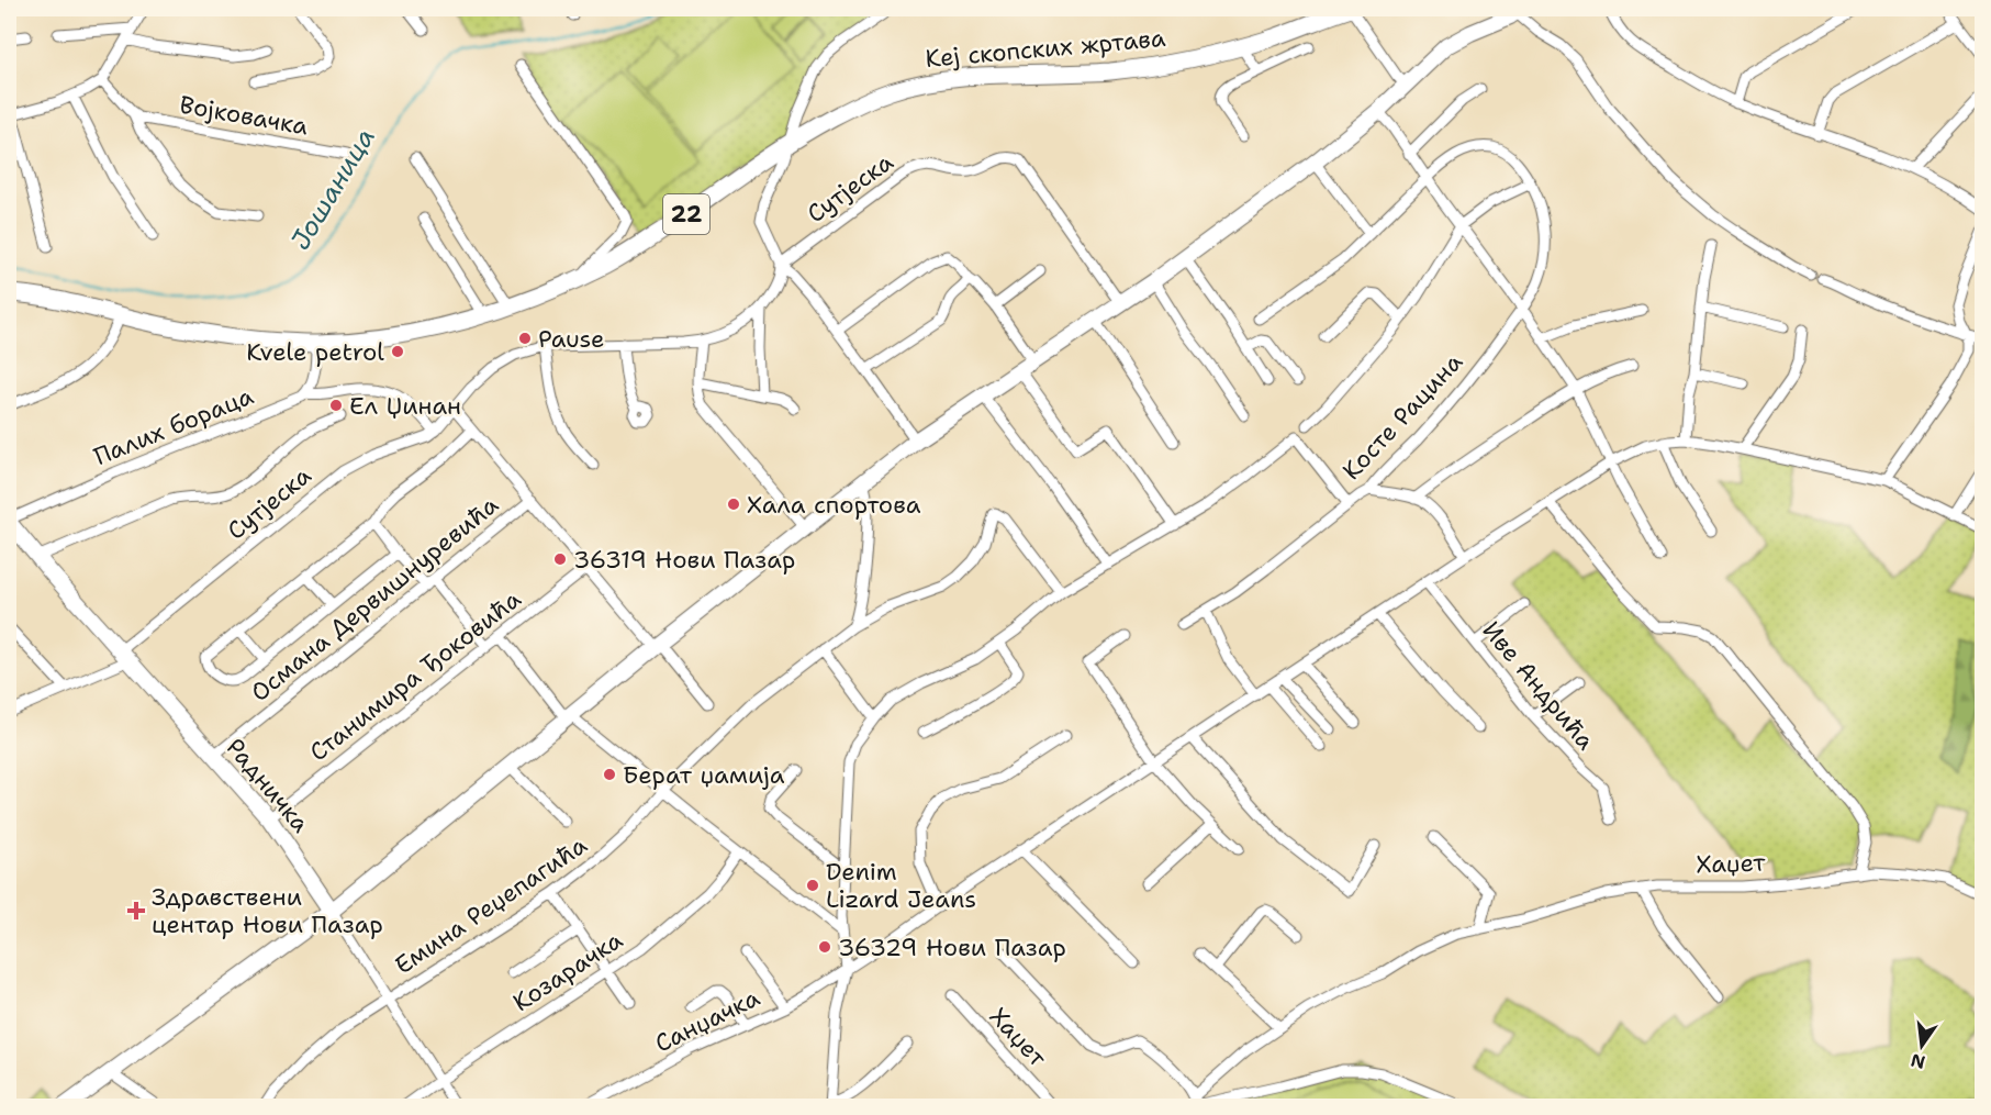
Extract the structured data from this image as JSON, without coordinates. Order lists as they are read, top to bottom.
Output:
{
  "streets": {
    "main road": ["Кеј скопских жртава", "22"],
    "street": [
      "Војковачка",
      "Сутјеска",
      "Косте Рацина",
      "Палих бораца",
      "Османа Дервишнуревића",
      "Станимира Ђоковића",
      "Иве Андрића",
      "Радничка",
      "Хаџет",
      "Емина Реџепагића",
      "Козарачка",
      "Санџачка"
    ]
  },
  "crossings": [
    ["Сутјеска", "Радничка"],
    ["Палих бораца", "Радничка"],
    ["Османа Дервишнуревића", "Радничка"],
    ["Станимира Ђоковића", "Радничка"],
    ["Радничка", "Емина Реџепагића"],
    ["Радничка", "Козарачка"]
  ],
  "water": ["Јошаница"],
  "places": {
    "other": [
      "Pause",
      "Kvele petrol",
      "Ел Џинан",
      "Хала спортова",
      "36319 Нови Пазар",
      "Берат џамија",
      "Denim Lizard Jeans",
      "36329 Нови Пазар"
    ],
    "health": ["Здравствени центар Нови Пазар"]
  },
  "north": "bottom"
}
